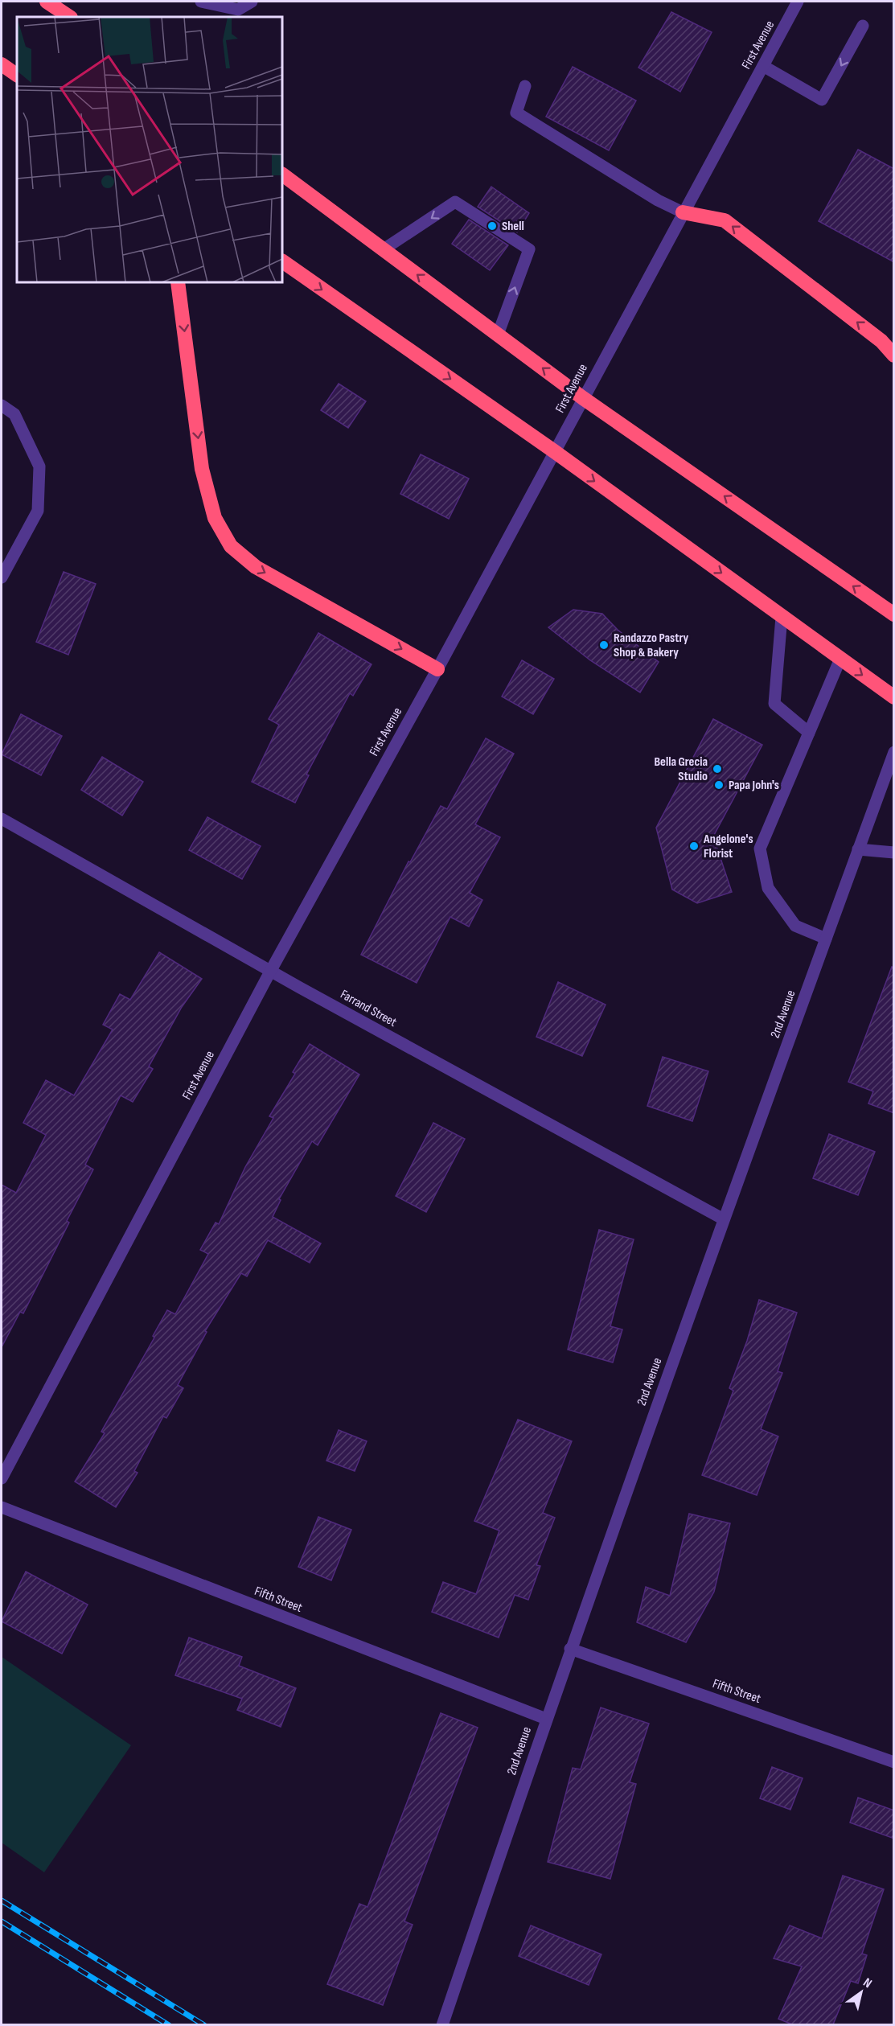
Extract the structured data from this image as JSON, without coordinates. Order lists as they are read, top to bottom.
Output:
{
  "streets": {
    "street": [
      "First Avenue",
      "Farrand Street",
      "2nd Avenue",
      "Fifth Street"
    ]
  },
  "crossings": [
    ["First Avenue", "Farrand Street"],
    ["Farrand Street", "2nd Avenue"],
    ["2nd Avenue", "Fifth Street"]
  ],
  "places": [
    "Shell",
    "Randazzo Pastry Shop & Bakery",
    "Bella Grecia Studio",
    "Papa John's",
    "Angelone's Florist"
  ],
  "north": "top right"
}
